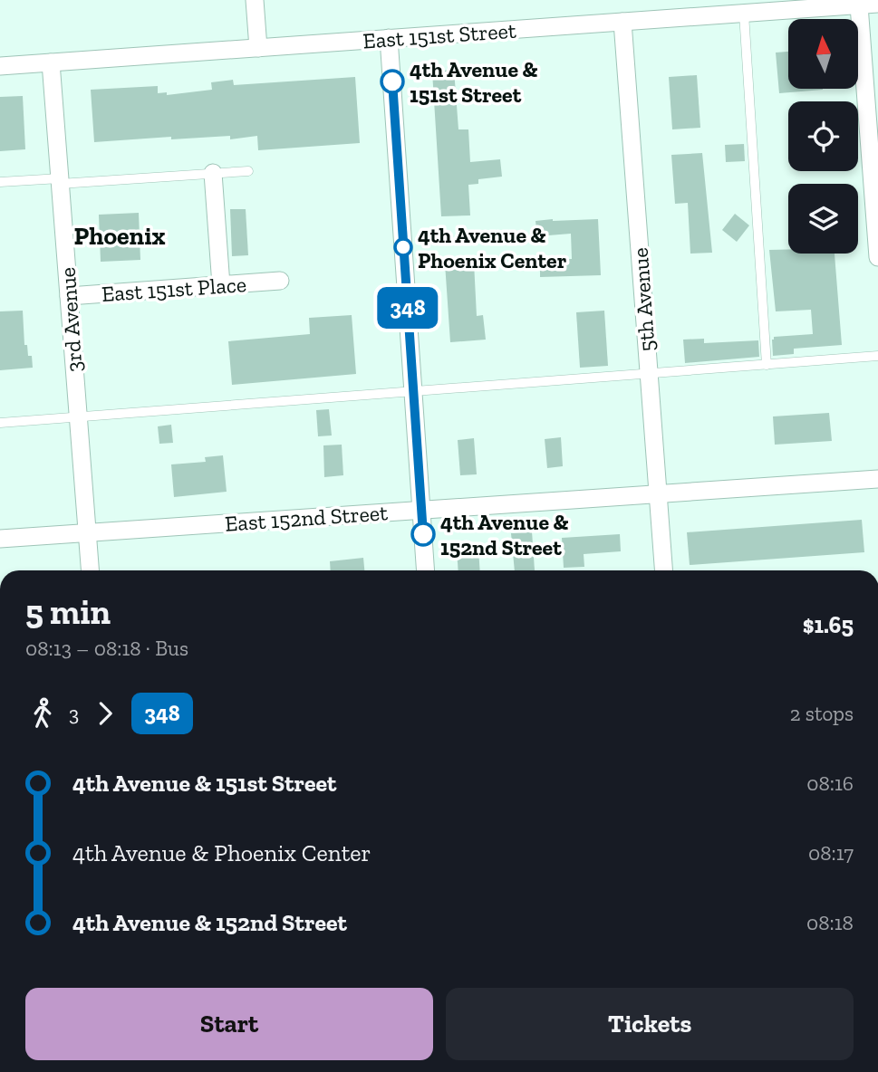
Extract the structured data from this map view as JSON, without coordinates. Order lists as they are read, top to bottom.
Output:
{
  "streets": {
    "street": [
      "East 151st Street",
      "East 151st Place",
      "5th Avenue",
      "3rd Avenue",
      "East 152nd Street"
    ]
  },
  "crossings": [
    ["East 151st Street", "5th Avenue"],
    ["East 151st Street", "3rd Avenue"],
    ["East 151st Place", "3rd Avenue"],
    ["5th Avenue", "East 152nd Street"],
    ["3rd Avenue", "East 152nd Street"]
  ],
  "districts": ["Phoenix"],
  "places": ["4th Avenue & 151st Street", "4th Avenue & Phoenix Center", "4th Avenue & 152nd Street"],
  "lines": ["bus line 348"],
  "north": "top",
  "page": {
    "on_map": "348",
    "heading": ["5 min", "08:13 – 08:18 · Bus", "$1.65"],
    "legs": ["3", "348", "2 stops"],
    "list": [
      {
        "name": "4th Avenue & 151st Street",
        "value": "08:16"
      },
      {
        "name": "4th Avenue & Phoenix Center",
        "value": "08:17"
      },
      {
        "name": "4th Avenue & 152nd Street",
        "value": "08:18"
      }
    ],
    "buttons": ["Start", "Tickets"]
  }
}
